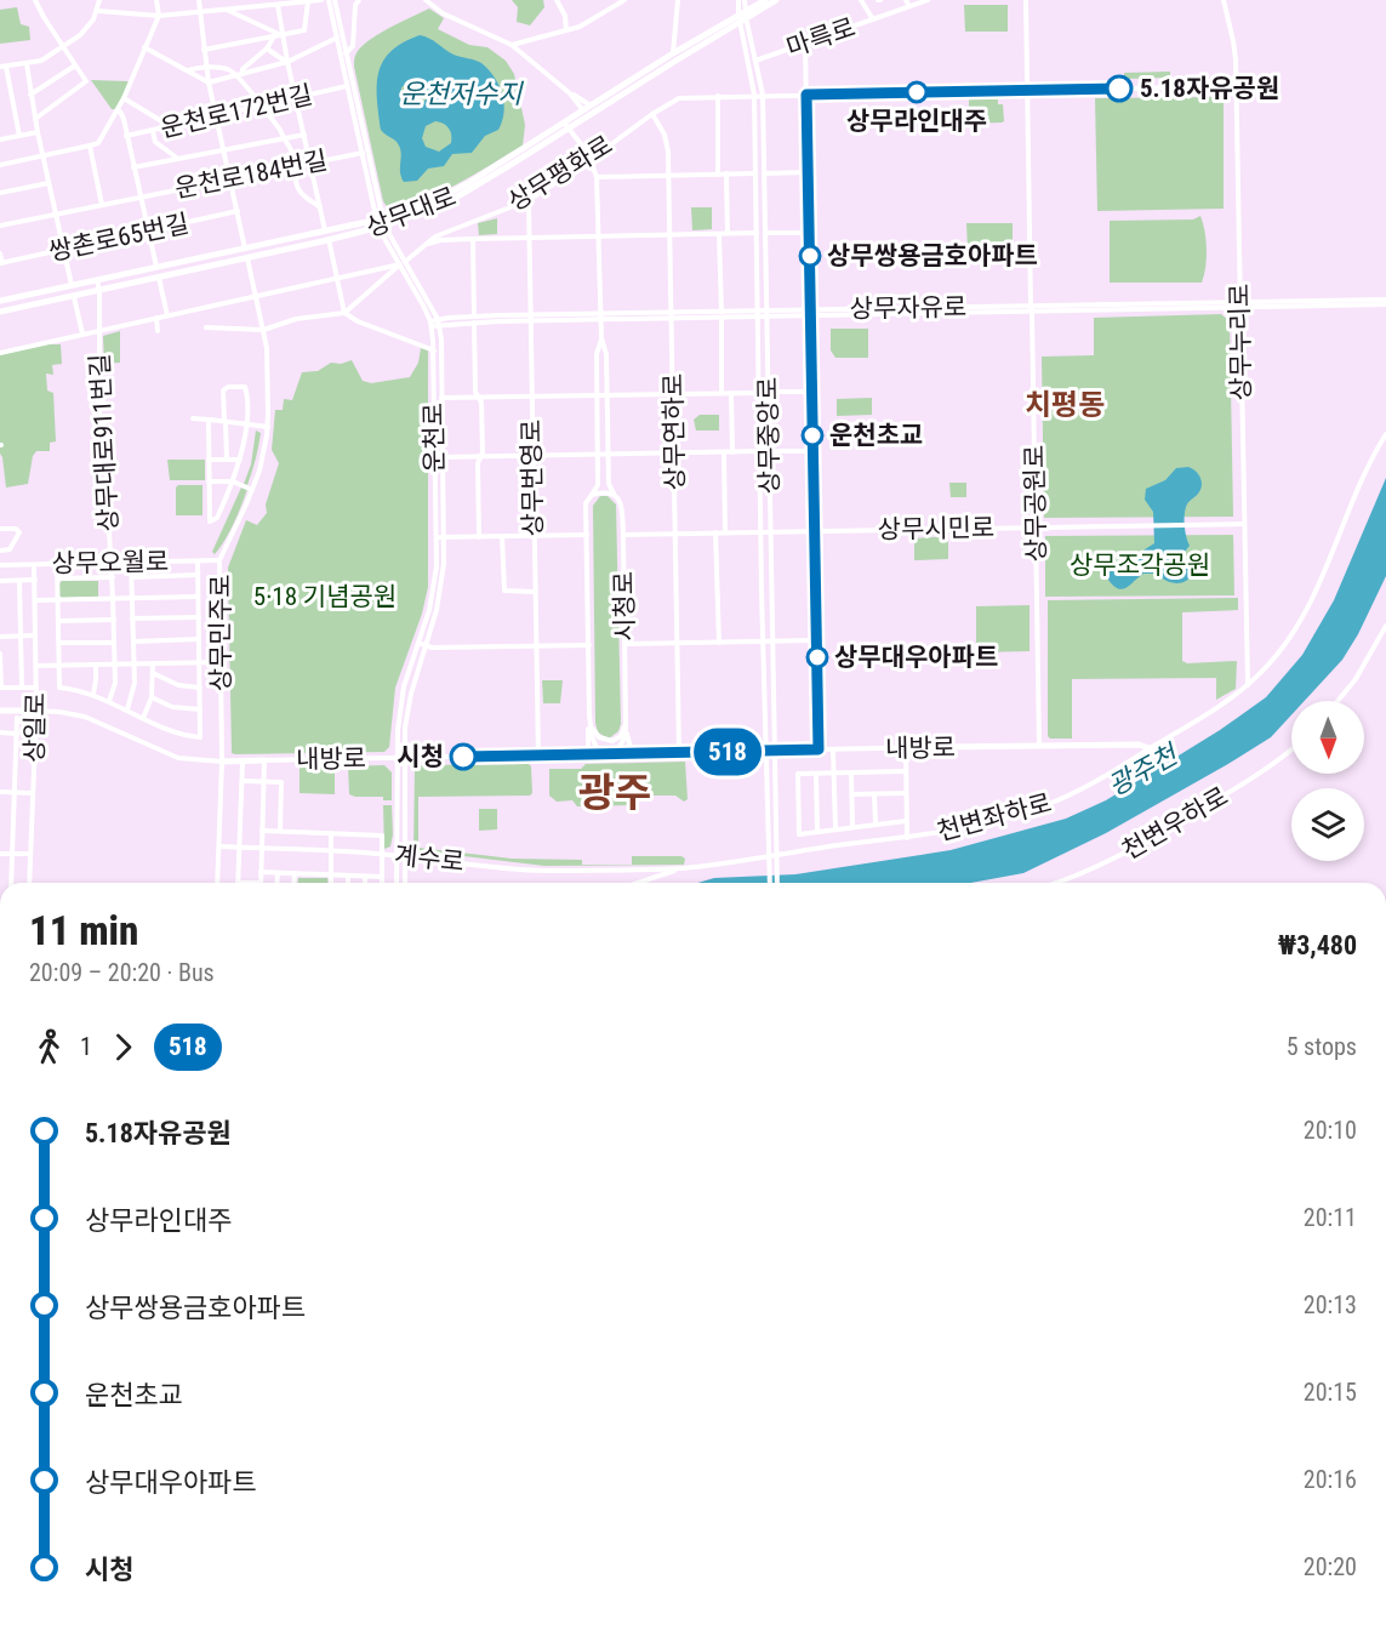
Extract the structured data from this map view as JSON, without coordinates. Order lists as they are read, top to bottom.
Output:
{
  "streets": {
    "main road": ["상무대로", "내방로"],
    "street": [
      "마륵로",
      "운천로172번길",
      "상무평화로",
      "운천로184번길",
      "쌍촌로65번길",
      "상무자유로",
      "상무누리로",
      "상무연하로",
      "상무중앙로",
      "운천로",
      "상무대로911번길",
      "상무번영로",
      "상무공원로",
      "상무시민로",
      "상무오월로",
      "시청로",
      "상무민주로",
      "상일로",
      "천변좌하로",
      "천변우하로",
      "계수로"
    ]
  },
  "crossings": [
    ["마륵로", "상무중앙로"],
    ["운천로172번길", "운천로"],
    ["상무평화로", "상무누리로"],
    ["상무평화로", "상무연하로"],
    ["상무평화로", "상무중앙로"],
    ["상무평화로", "운천로"],
    ["상무평화로", "상무번영로"],
    ["상무평화로", "상무공원로"],
    ["상무평화로", "시청로"],
    ["운천로184번길", "운천로"],
    ["상무대로", "상무중앙로"],
    ["상무대로", "운천로"],
    ["상무대로", "상무대로911번길"],
    ["상무대로", "시청로"],
    ["상무대로", "상무민주로"],
    ["상무자유로", "상무누리로"],
    ["상무자유로", "상무연하로"],
    ["상무자유로", "상무중앙로"],
    ["상무자유로", "운천로"],
    ["상무자유로", "상무번영로"],
    ["상무자유로", "상무공원로"],
    ["상무자유로", "시청로"],
    ["상무누리로", "상무시민로"],
    ["상무누리로", "천변좌하로"],
    ["상무연하로", "상무시민로"],
    ["상무연하로", "내방로"],
    ["상무중앙로", "상무시민로"],
    ["상무중앙로", "내방로"],
    ["상무중앙로", "천변좌하로"],
    ["운천로", "내방로"],
    ["운천로", "계수로"],
    ["상무대로911번길", "상무오월로"],
    ["상무번영로", "내방로"],
    ["상무공원로", "상무시민로"],
    ["상무공원로", "내방로"],
    ["상무시민로", "시청로"],
    ["상무오월로", "상무민주로"],
    ["상무오월로", "상일로"],
    ["시청로", "내방로"],
    ["상무민주로", "내방로"],
    ["상무민주로", "계수로"],
    ["상일로", "내방로"],
    ["내방로", "천변좌하로"],
    ["천변좌하로", "계수로"]
  ],
  "districts": ["치평동", "광주"],
  "water": ["운천저수지", "광주천"],
  "parks": ["상무조각공원", "5·18 기념공원"],
  "places": [
    "5.18자유공원",
    "상무라인대주",
    "상무쌍용금호아파트",
    "운천초교",
    "상무대우아파트",
    "시청"
  ],
  "lines": ["bus line 518"],
  "north": "bottom",
  "page": {
    "on_map": "518",
    "heading": ["11 min", "20:09 – 20:20 · Bus", "₩3,480"],
    "legs": ["1", "518", "5 stops"],
    "list": [
      {
        "name": "5.18자유공원",
        "value": "20:10"
      },
      {
        "name": "상무라인대주",
        "value": "20:11"
      },
      {
        "name": "상무쌍용금호아파트",
        "value": "20:13"
      },
      {
        "name": "운천초교",
        "value": "20:15"
      },
      {
        "name": "상무대우아파트",
        "value": "20:16"
      },
      {
        "name": "시청",
        "value": "20:20"
      }
    ]
  }
}
